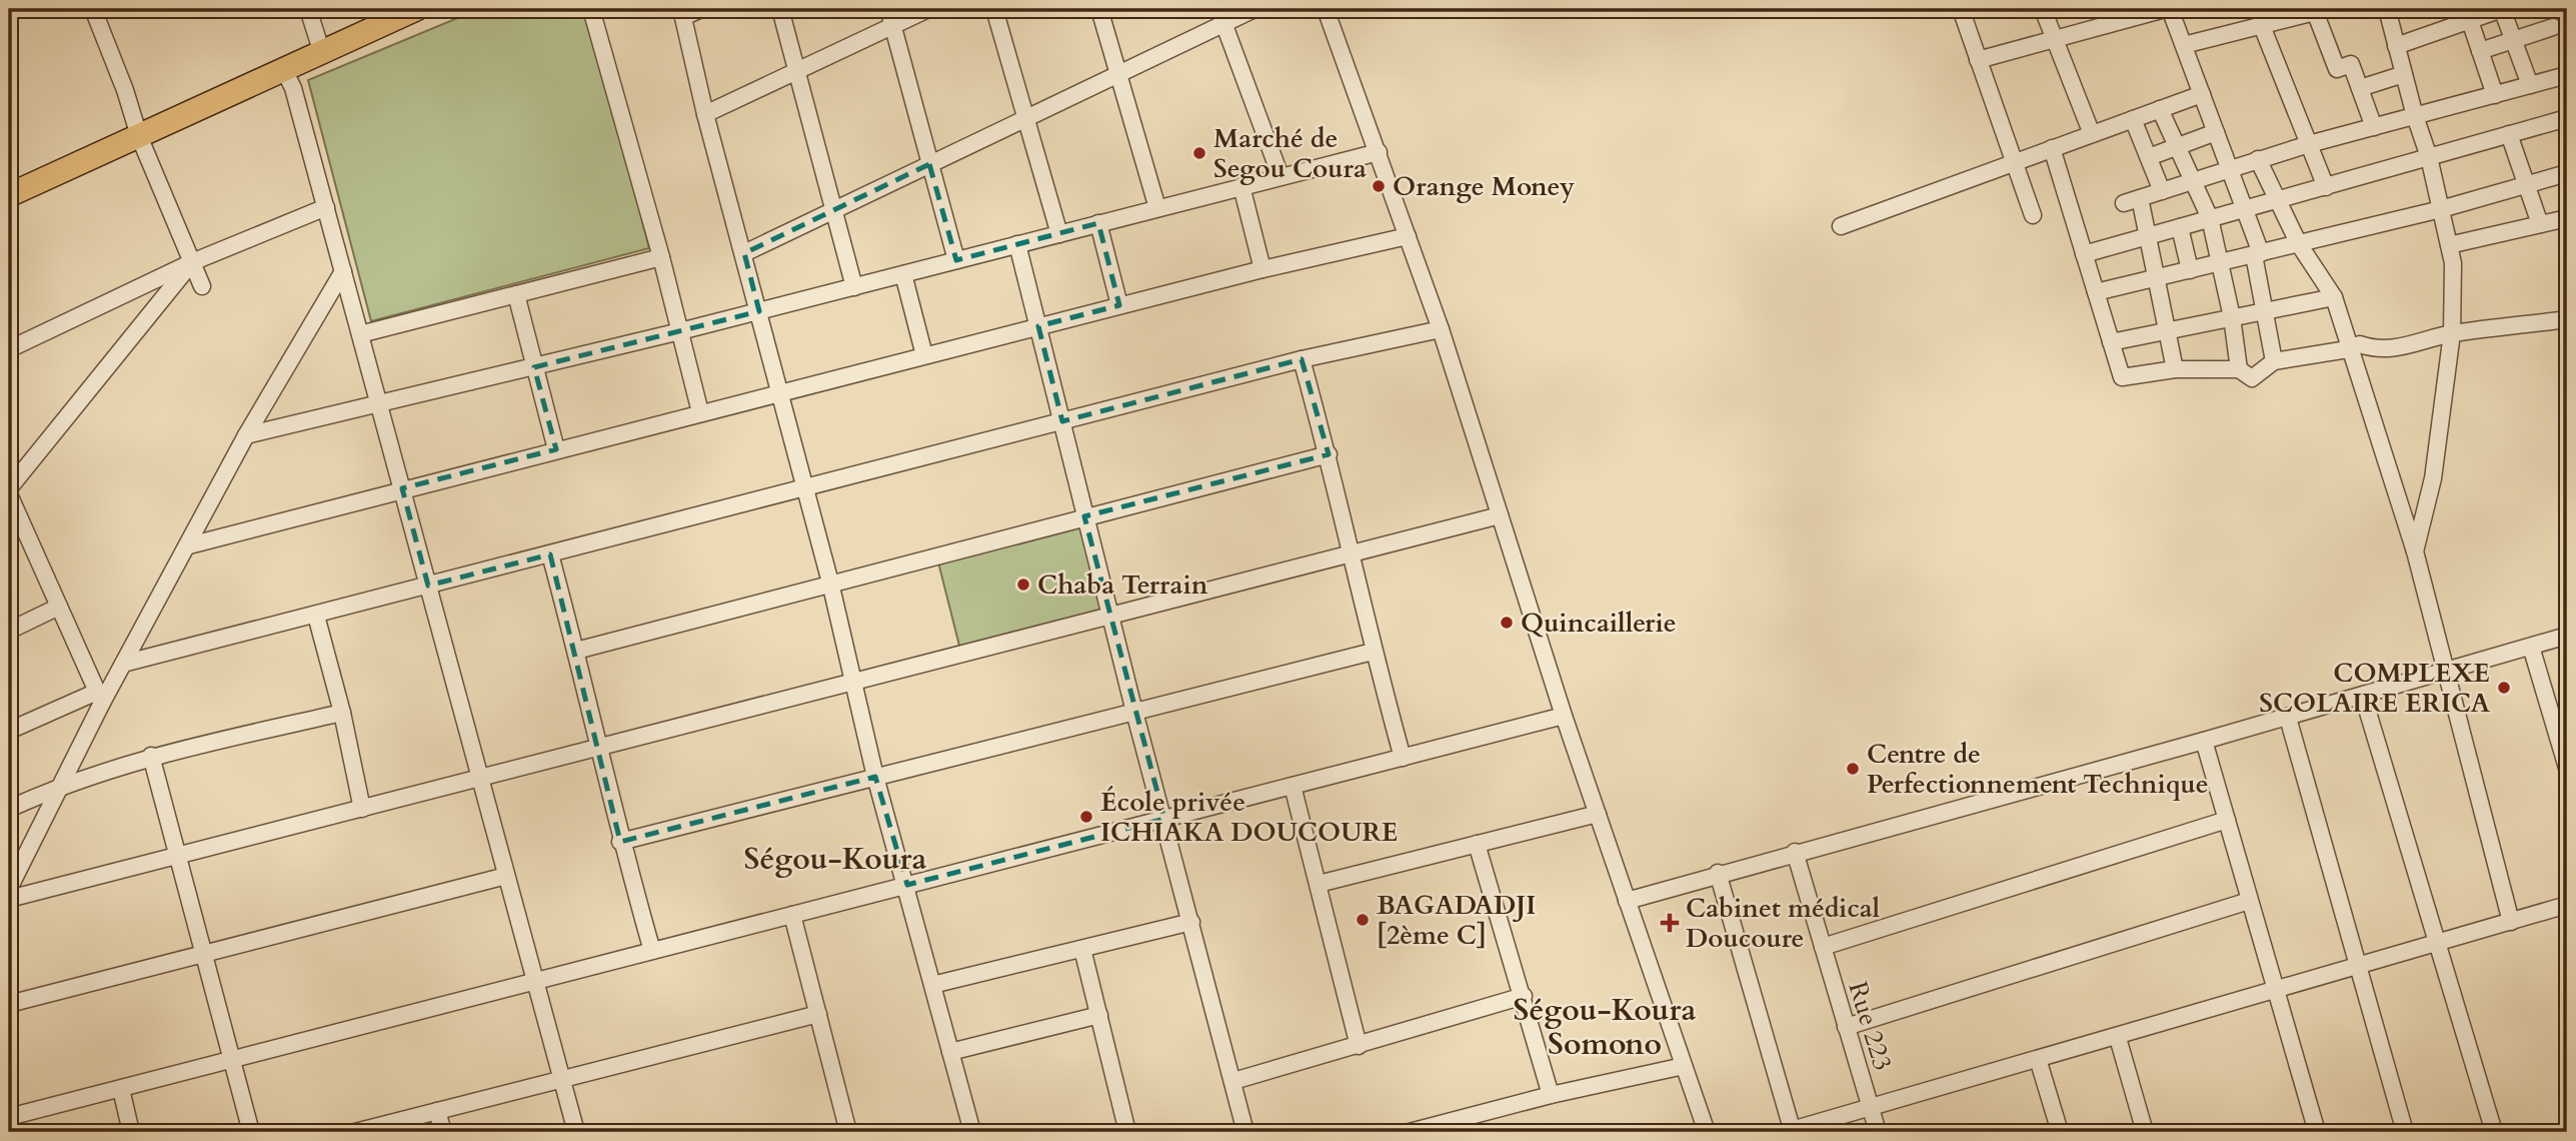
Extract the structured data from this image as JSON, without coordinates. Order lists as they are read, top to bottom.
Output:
{
  "streets": {
    "street": ["Rue 223"]
  },
  "districts": ["Ségou-Koura", "Ségou-Koura Somono"],
  "places": {
    "other": [
      "Marché de Segou Coura",
      "Orange Money",
      "Chaba Terrain",
      "Quincaillerie",
      "COMPLEXE SCOLAIRE ERICA",
      "Centre de Perfectionnement Technique",
      "École privée ICHIAKA DOUCOURE",
      "BAGADADJI [2ème C]"
    ],
    "health": ["Cabinet médical Doucoure"]
  }
}
